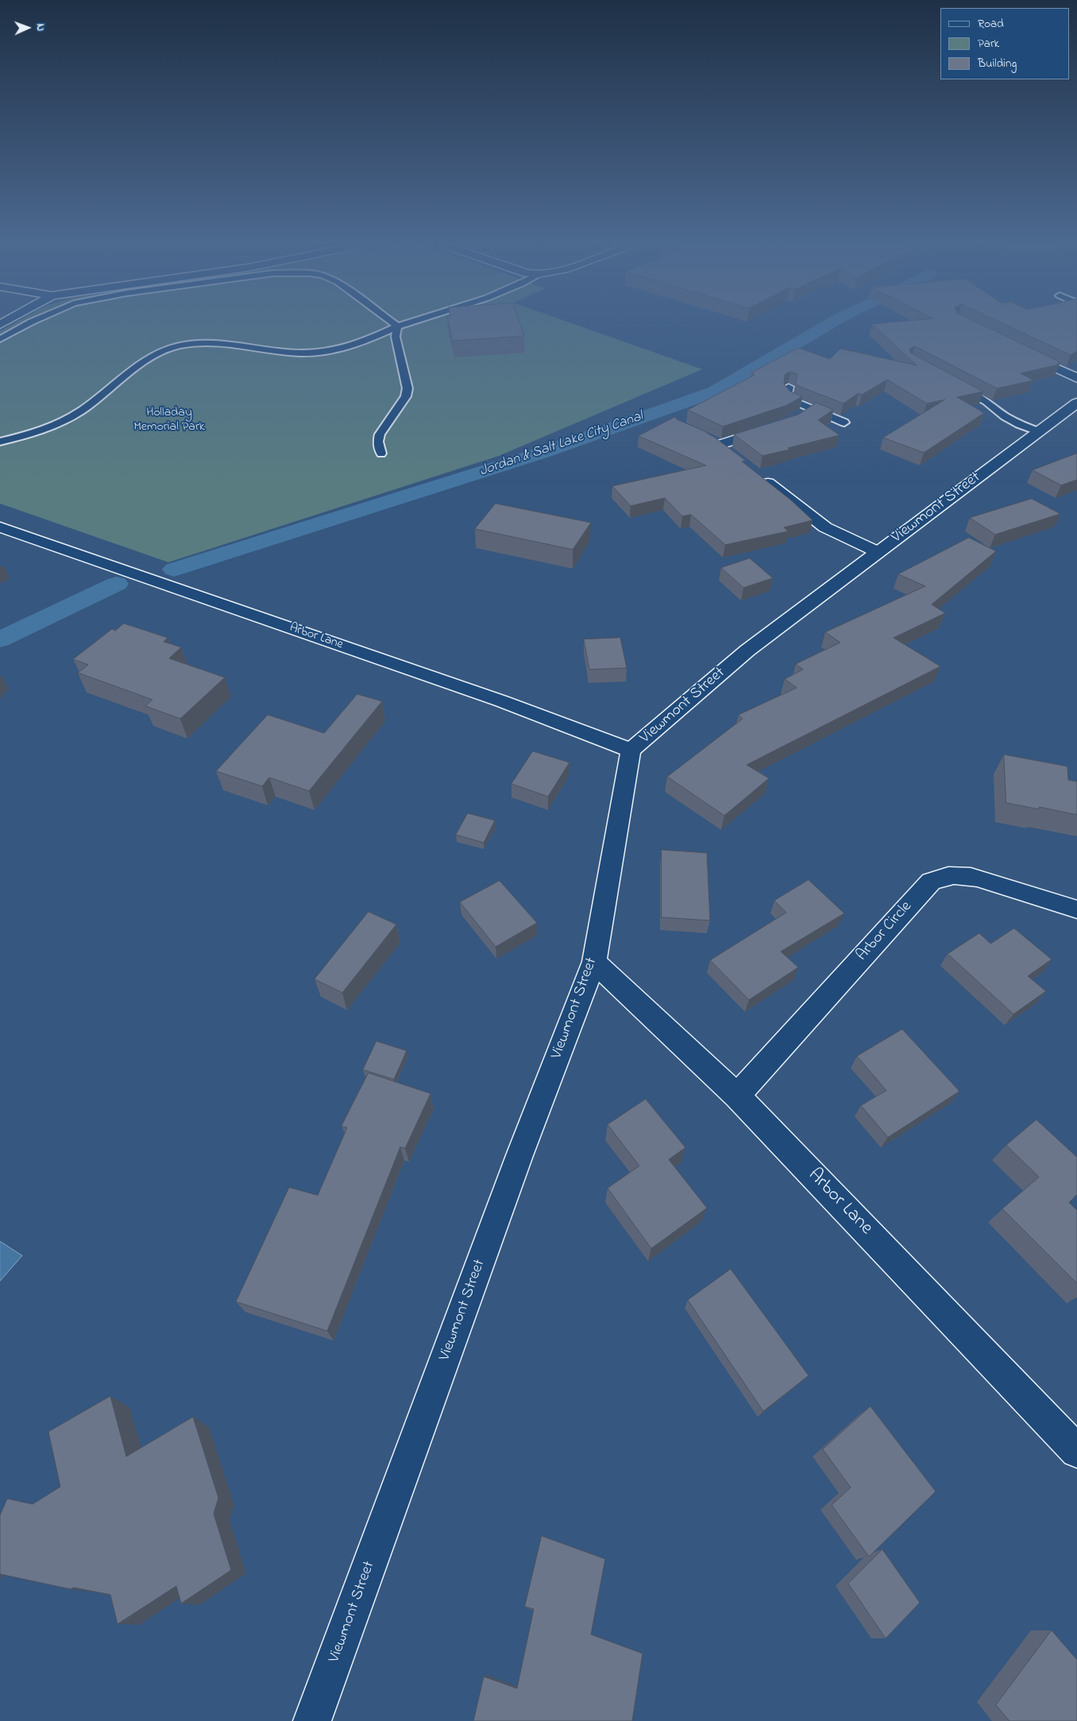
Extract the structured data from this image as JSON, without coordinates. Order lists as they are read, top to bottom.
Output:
{
  "streets": {
    "street": ["Viewmont Street", "Arbor Lane", "Arbor Circle"]
  },
  "crossings": [
    ["Viewmont Street", "Arbor Lane"],
    ["Arbor Lane", "Arbor Circle"]
  ],
  "water": ["Jordan & Salt Lake City Canal"],
  "parks": ["Holladay Memorial Park"],
  "legend": ["Road", "Park", "Building"],
  "north": "right"
}
